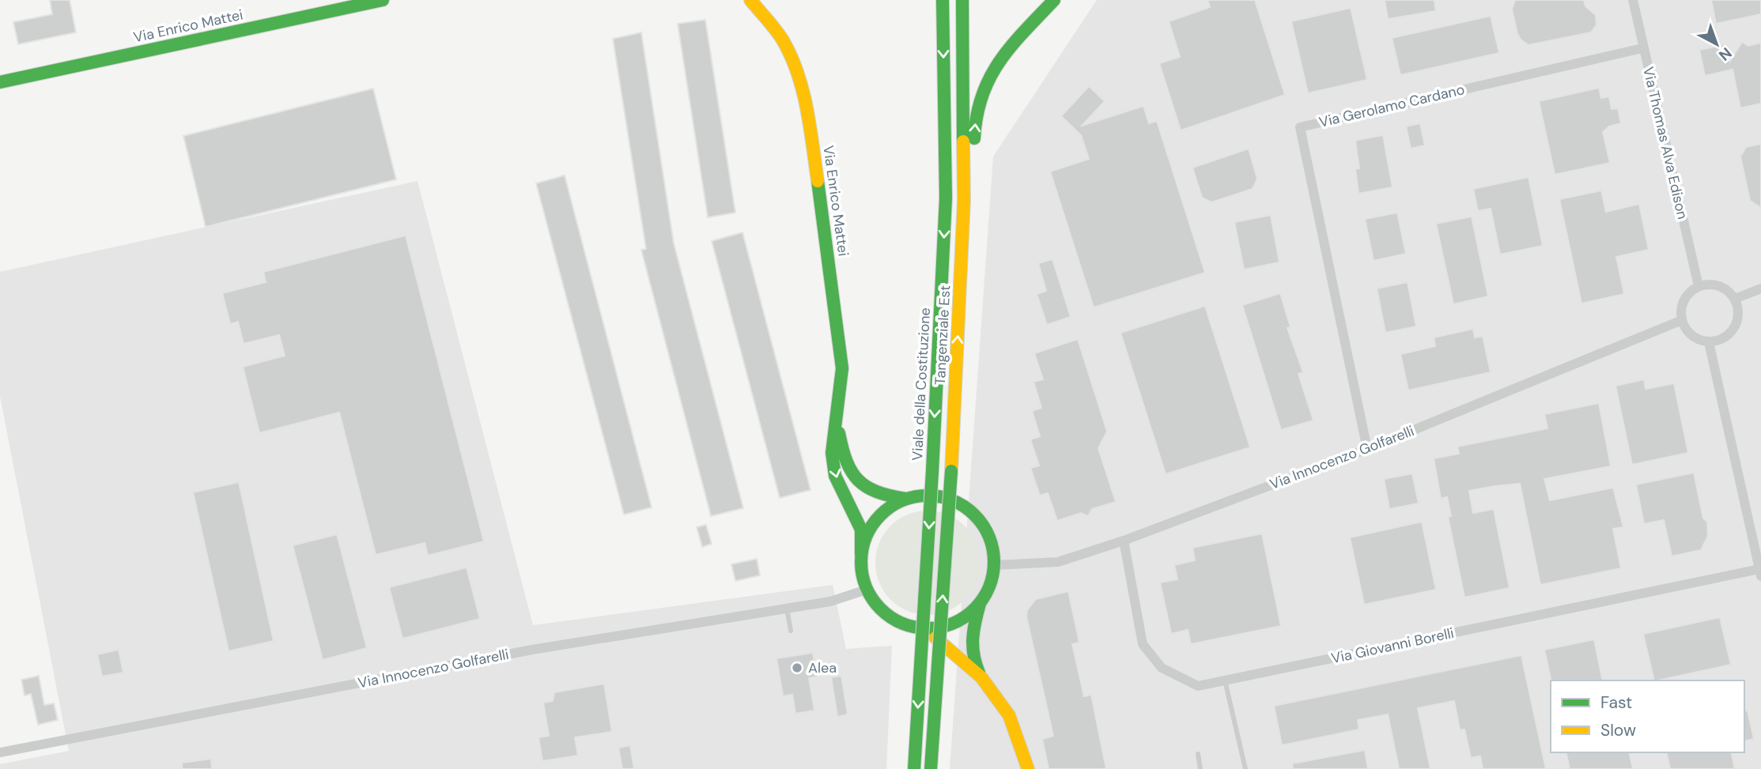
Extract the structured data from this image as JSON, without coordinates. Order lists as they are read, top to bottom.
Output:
{
  "streets": {
    "main road": ["Via Enrico Mattei", "Tangenziale Est", "Viale della Costituzione"],
    "street": [
      "Via Gerolamo Cardano",
      "Via Thomas Alva Edison",
      "Via Innocenzo Golfarelli",
      "Via Giovanni Borelli"
    ]
  },
  "crossings": [
    ["Via Enrico Mattei", "Via Innocenzo Golfarelli"],
    ["Via Gerolamo Cardano", "Via Thomas Alva Edison"],
    ["Via Gerolamo Cardano", "Via Innocenzo Golfarelli"],
    ["Via Thomas Alva Edison", "Via Innocenzo Golfarelli"],
    ["Via Innocenzo Golfarelli", "Via Giovanni Borelli"]
  ],
  "one_way": ["Tangenziale Est"],
  "places": ["Alea"],
  "legend": ["Fast", "Slow"],
  "north": "bottom right"
}
